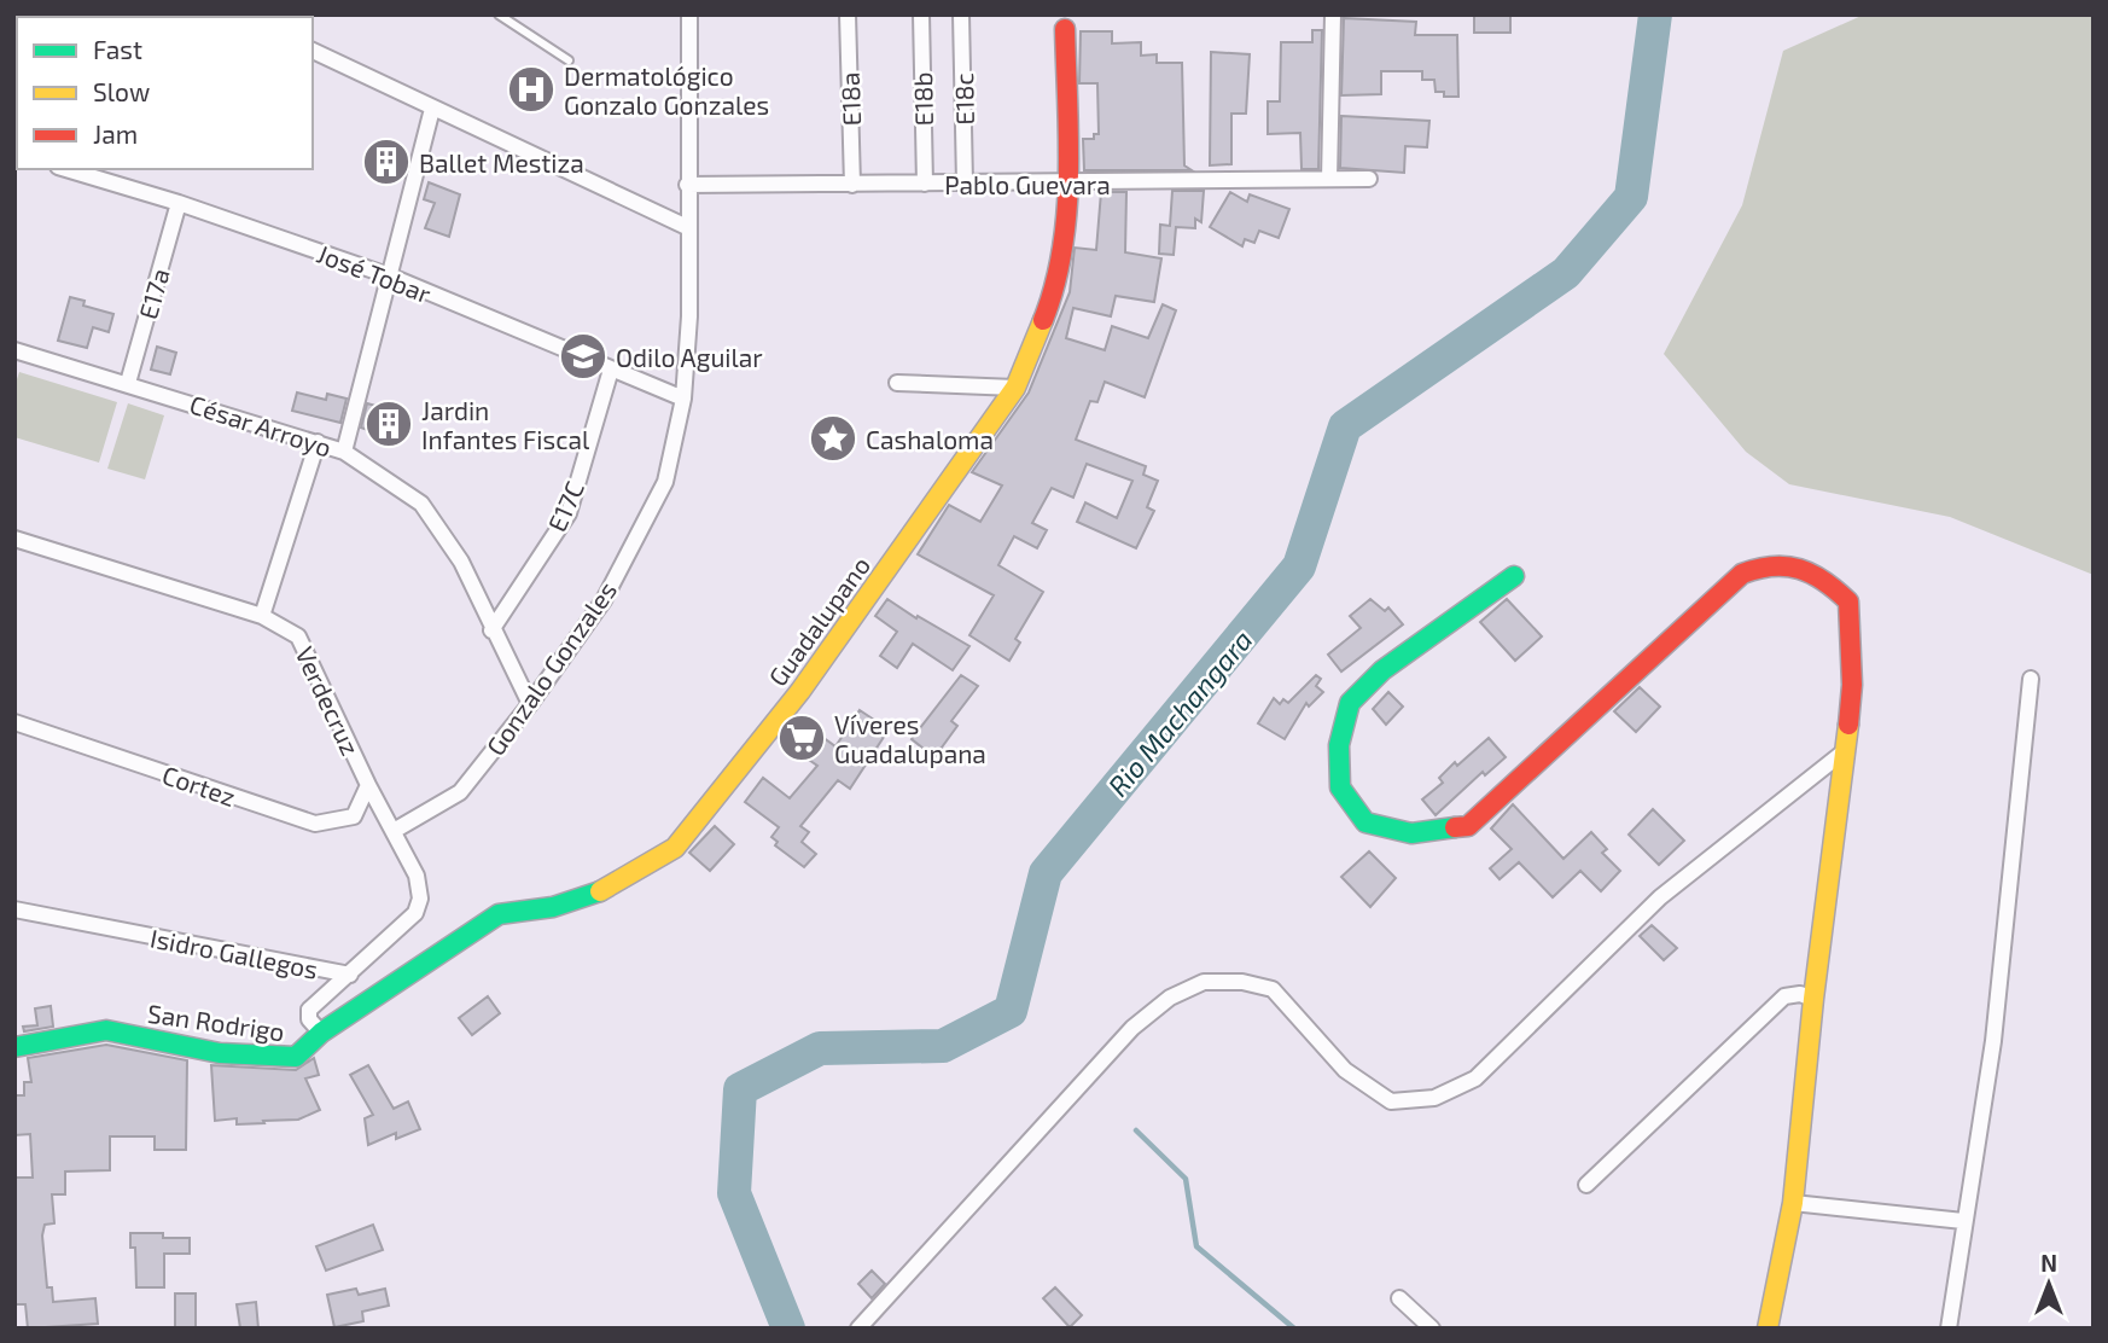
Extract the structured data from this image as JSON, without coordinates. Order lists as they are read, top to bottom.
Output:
{
  "streets": {
    "street": [
      "E18a",
      "E18b",
      "E18c",
      "Pablo Guevara",
      "José Tobar",
      "E17a",
      "César Arroyo",
      "E17C",
      "Guadalupano",
      "Gonzalo Gonzales",
      "Verdecruz",
      "Cortez",
      "Isidro Gallegos",
      "San Rodrigo"
    ]
  },
  "crossings": [
    ["E18a", "Pablo Guevara"],
    ["E18b", "Pablo Guevara"],
    ["E18c", "Pablo Guevara"],
    ["Pablo Guevara", "Guadalupano"],
    ["Pablo Guevara", "Gonzalo Gonzales"],
    ["José Tobar", "E17a"],
    ["José Tobar", "E17C"],
    ["José Tobar", "Gonzalo Gonzales"],
    ["E17a", "César Arroyo"],
    ["César Arroyo", "E17C"],
    ["César Arroyo", "Gonzalo Gonzales"],
    ["Guadalupano", "San Rodrigo"],
    ["Gonzalo Gonzales", "Verdecruz"],
    ["Verdecruz", "Cortez"],
    ["Verdecruz", "Isidro Gallegos"],
    ["Isidro Gallegos", "San Rodrigo"]
  ],
  "water": ["Rio Machangara"],
  "places": {
    "hospital": ["Dermatológico Gonzalo Gonzales"],
    "building": ["Ballet Mestiza", "Jardin Infantes Fiscal"],
    "school or university": ["Odilo Aguilar"],
    "place": ["Cashaloma"],
    "supermarket": ["Víveres Guadalupana"]
  },
  "legend": ["Fast", "Slow", "Jam"],
  "north": "top"
}
